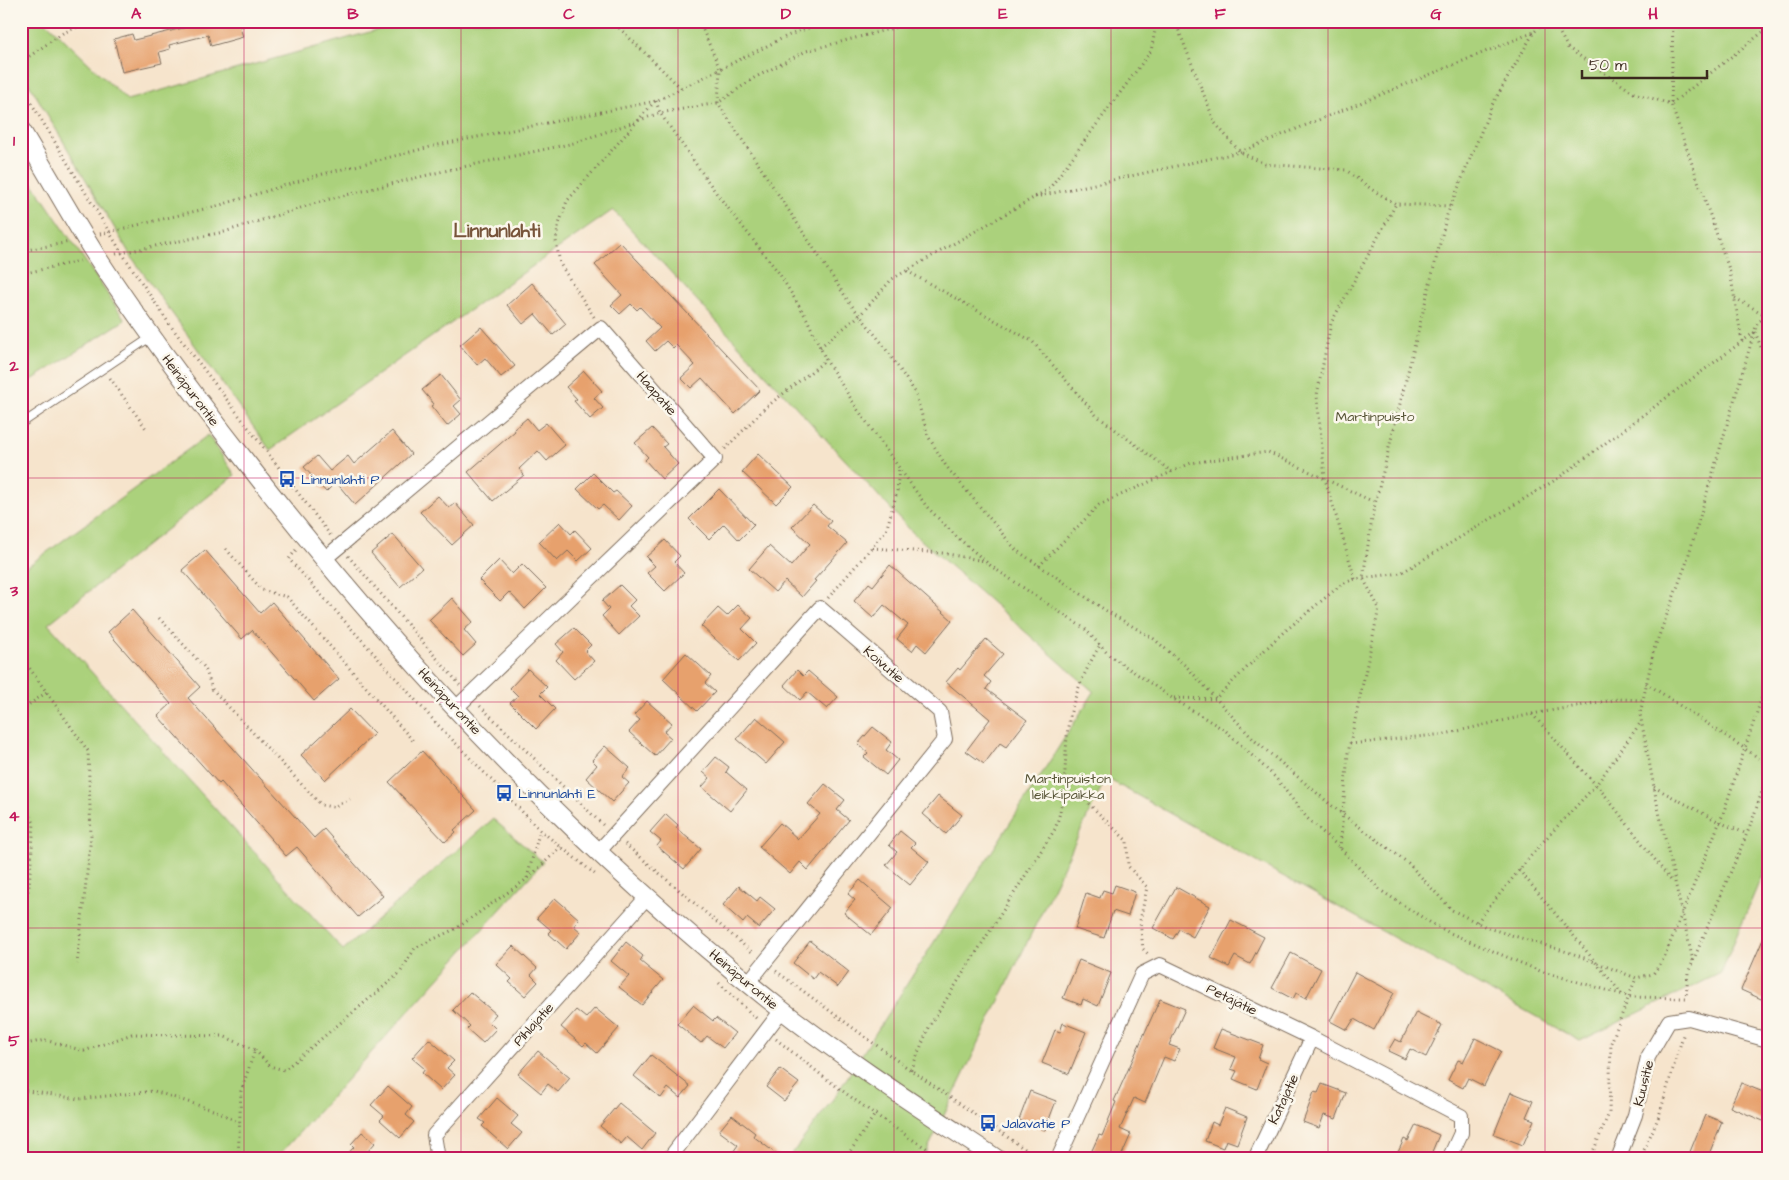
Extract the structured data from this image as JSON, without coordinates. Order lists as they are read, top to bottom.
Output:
{
  "streets": {
    "street": [
      "Heinäpurontie",
      "Haapatie",
      "Koivutie",
      "Petäjätie",
      "Pihlajatie",
      "Kuusitie",
      "Katajatie"
    ]
  },
  "crossings": [
    ["Heinäpurontie", "Koivutie"],
    ["Heinäpurontie", "Pihlajatie"],
    ["Petäjätie", "Katajatie"]
  ],
  "districts": ["Linnunlahti"],
  "parks": ["Martinpuisto", "Martinpuiston leikkipaikka"],
  "places": {
    "bus stop": ["Linnunlahti P", "Linnunlahti E", "Jalavatie P"]
  },
  "scale_bar": "50 m",
  "grid": {
    "columns": [
      "A",
      "B",
      "C",
      "D",
      "E",
      "F",
      "G",
      "H"
    ],
    "rows": [
      "1",
      "2",
      "3",
      "4",
      "5"
    ]
  }
}
